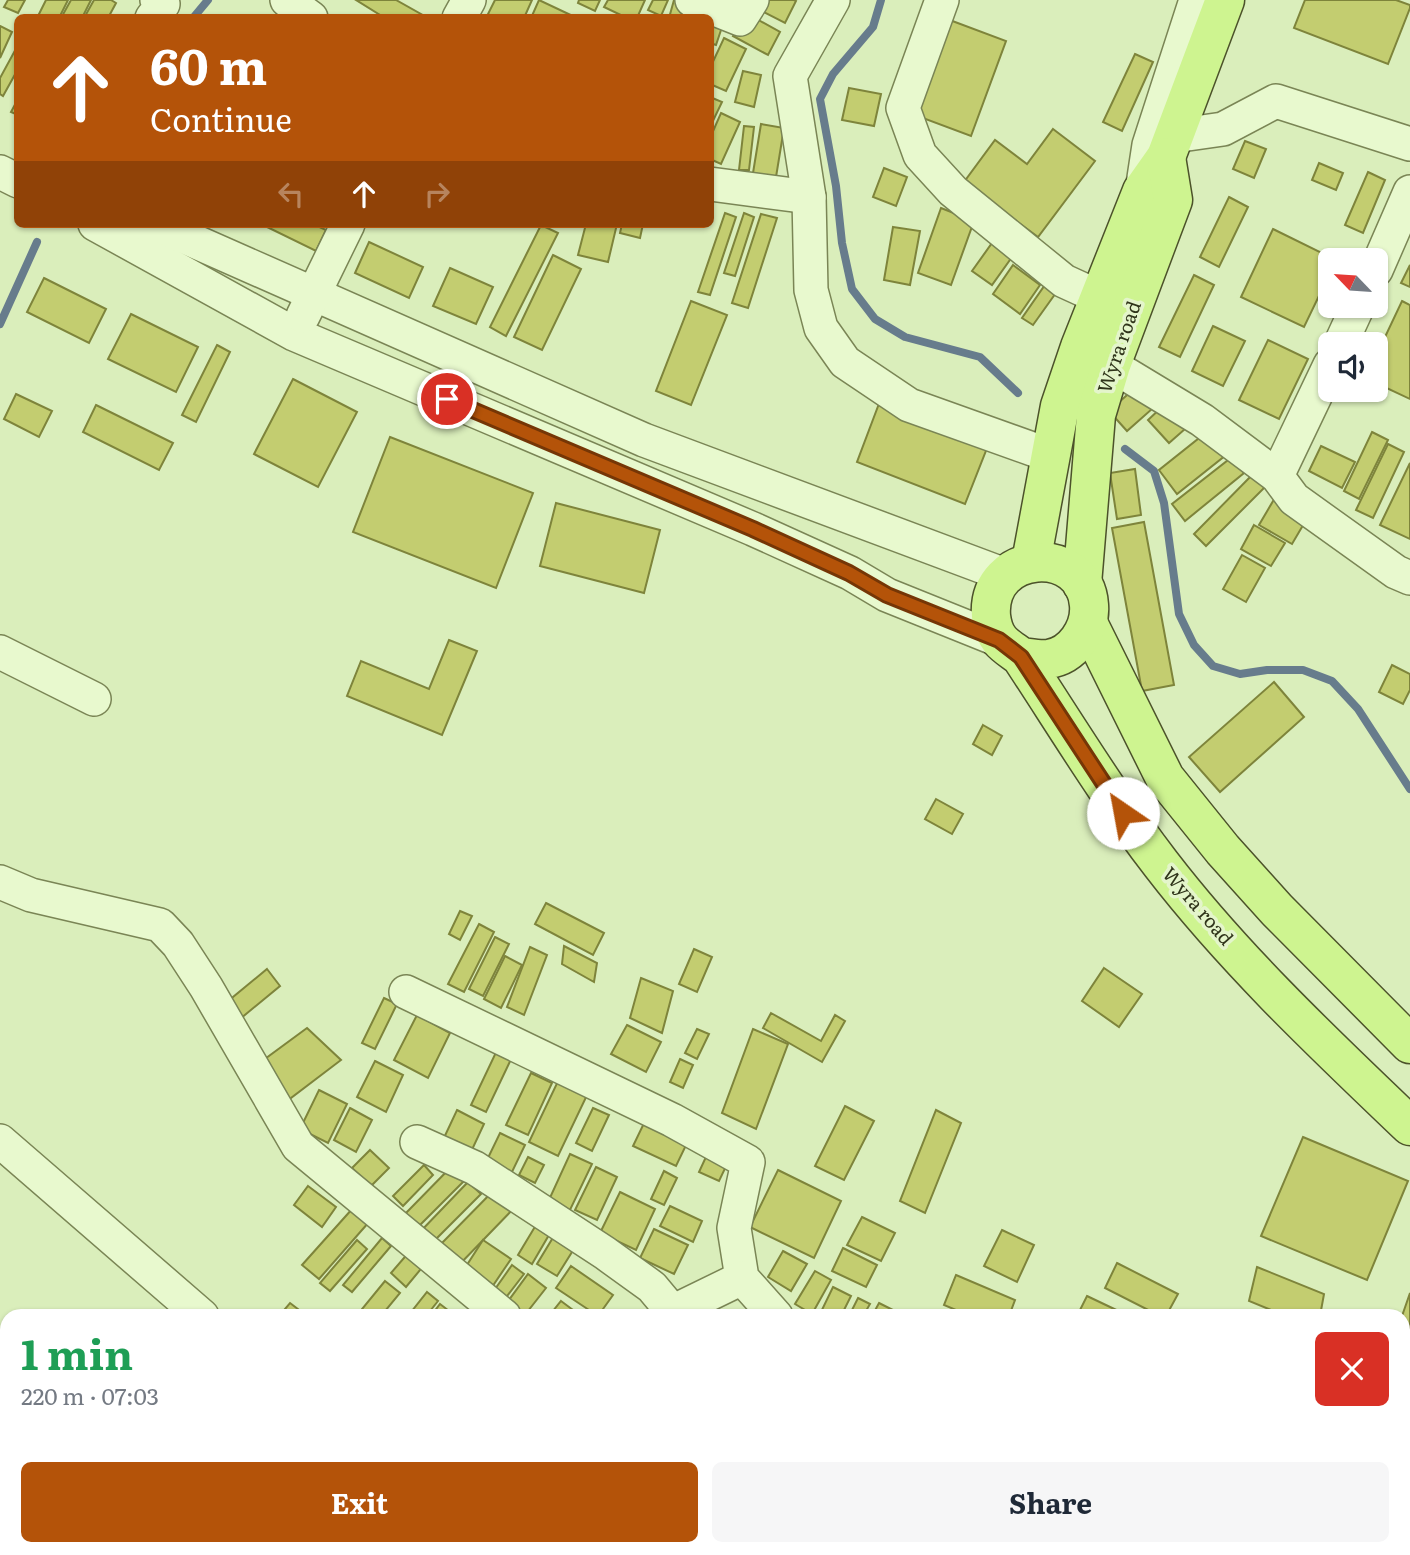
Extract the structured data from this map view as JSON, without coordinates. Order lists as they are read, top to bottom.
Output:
{
  "streets": {
    "main road": ["Wyra road"]
  },
  "north": "top left",
  "page": {
    "turn": ["60 m", "Continue"],
    "heading": ["1 min", "220 m · 07:03"],
    "buttons": ["Exit", "Share"]
  }
}
